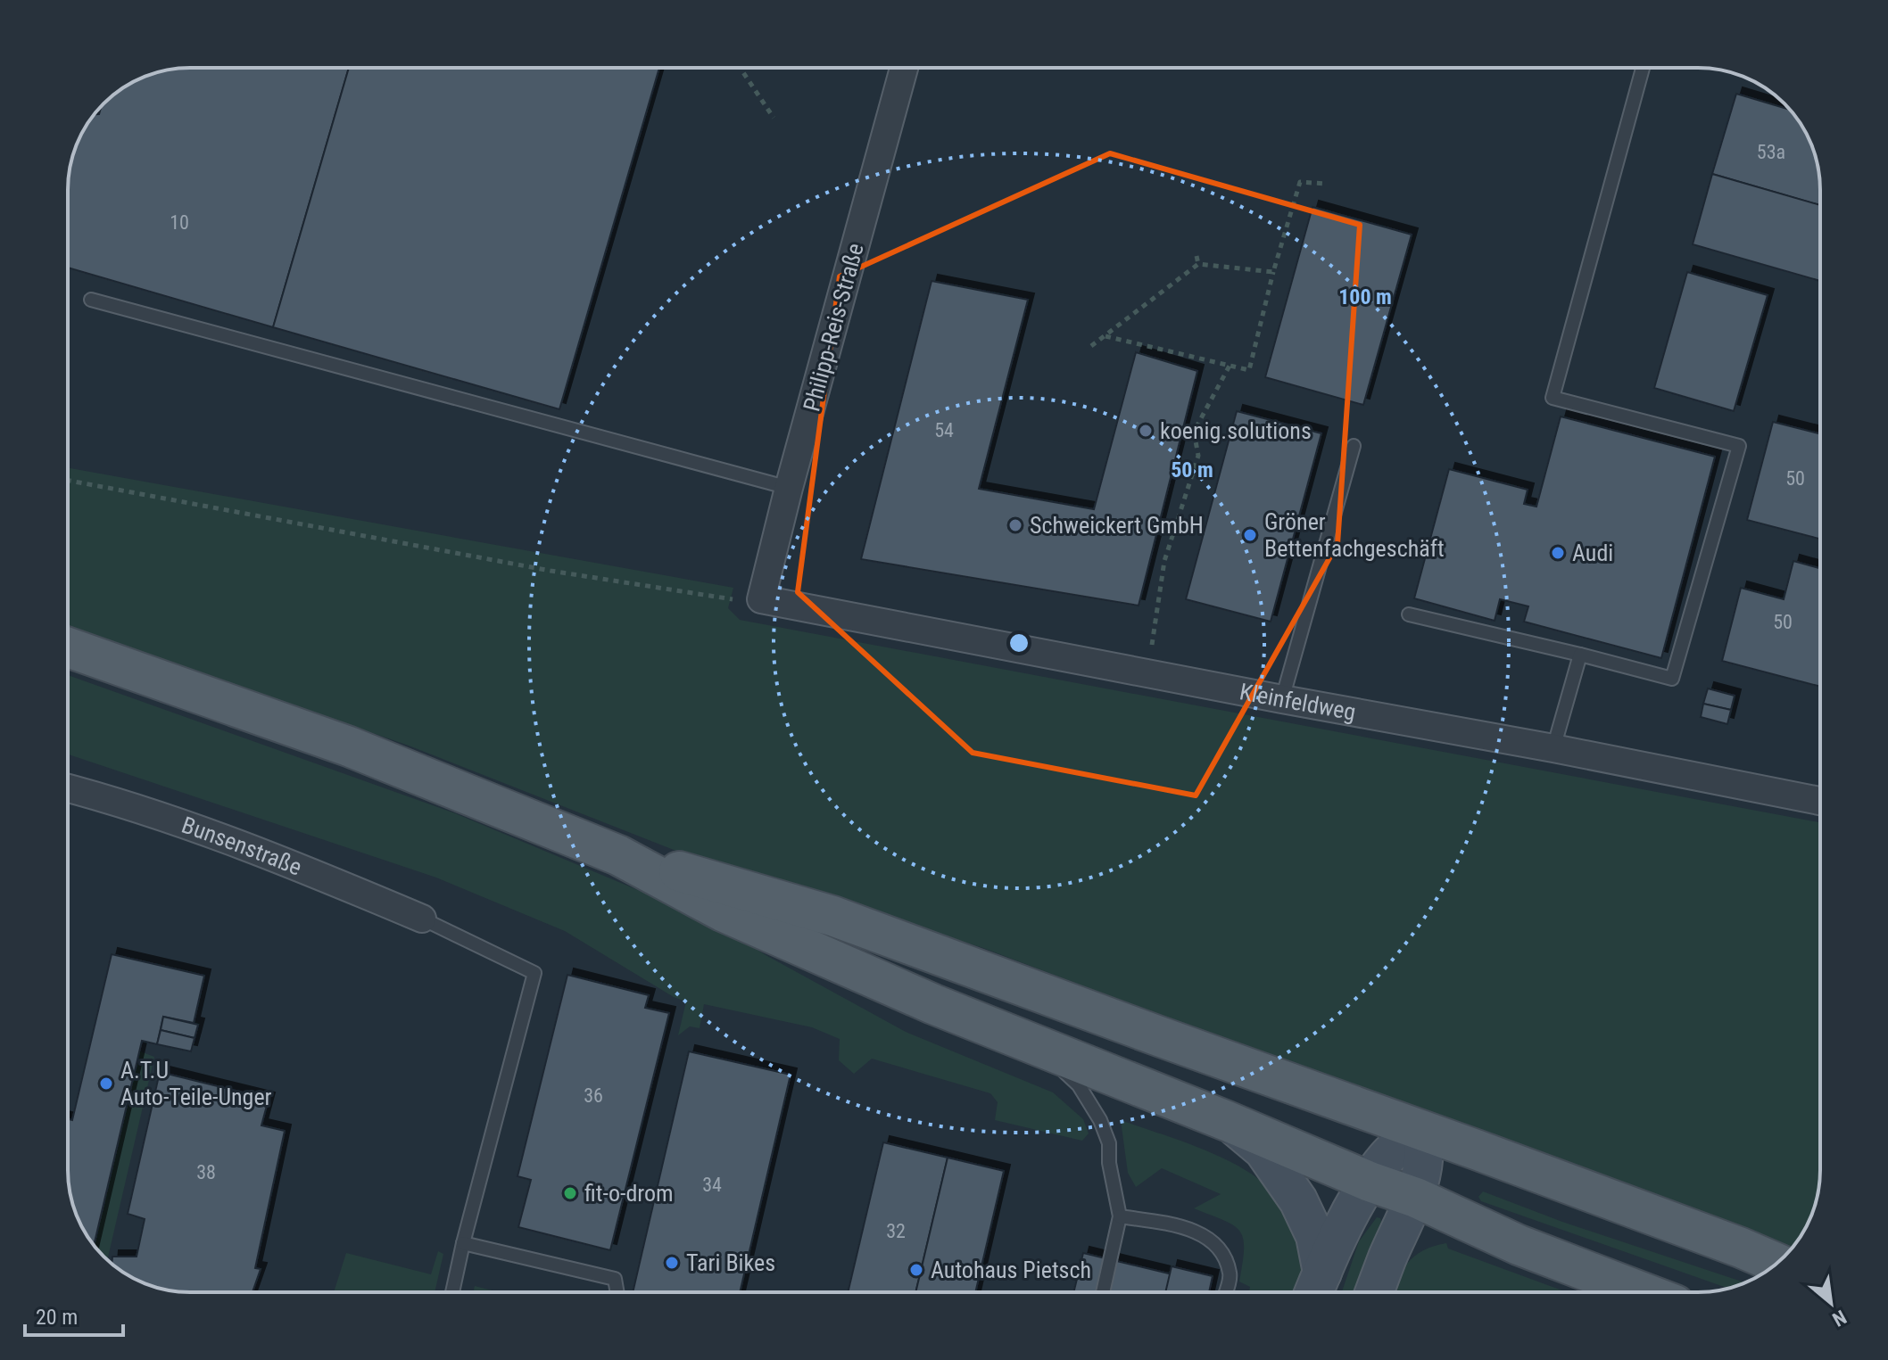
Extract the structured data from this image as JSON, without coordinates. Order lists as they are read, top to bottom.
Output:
{
  "streets": {
    "street": ["Philipp-Reis-Straße", "Kleinfeldweg", "Bunsenstraße"]
  },
  "crossings": [
    ["Philipp-Reis-Straße", "Kleinfeldweg"]
  ],
  "places": [
    "koenig.solutions",
    "Schweickert GmbH",
    "Gröner Bettenfachgeschäft",
    "Audi",
    "A.T.U Auto-Teile-Unger",
    "fit-o-drom",
    "Tari Bikes",
    "Autohaus Pietsch"
  ],
  "house_numbers": [
    "53a",
    "10",
    "54",
    "50",
    "50",
    "36",
    "38",
    "34",
    "32"
  ],
  "scale_bar": "20 m",
  "north": "bottom right",
  "rings": ["100 m", "50 m"]
}
